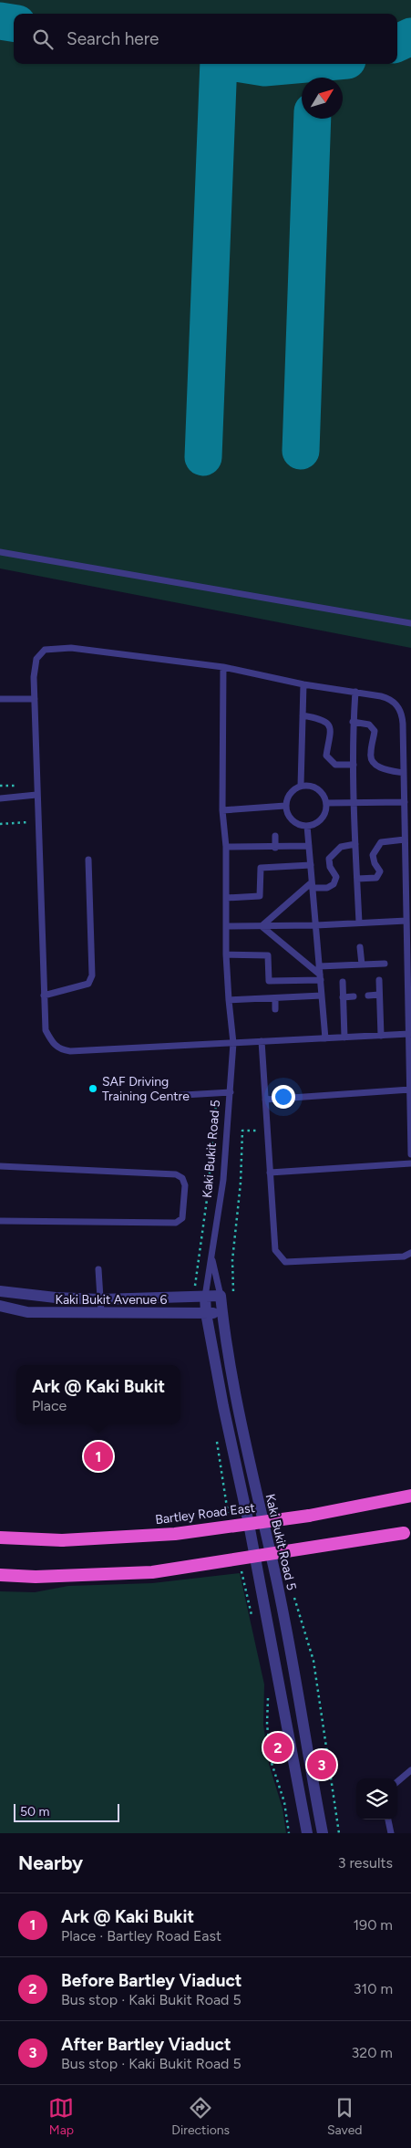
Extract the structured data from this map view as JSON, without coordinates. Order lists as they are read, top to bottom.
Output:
{
  "streets": {
    "highway": ["Bartley Road East"],
    "street": ["Kaki Bukit Road 5", "Kaki Bukit Avenue 6"]
  },
  "crossings": [
    ["Kaki Bukit Road 5", "Kaki Bukit Avenue 6"]
  ],
  "places": ["SAF Driving Training Centre"],
  "scale_bar": "50 m",
  "north": "top right",
  "page": {
    "search": "Search here",
    "popup": ["Ark @ Kaki Bukit", "Place"],
    "pins": ["1", "2", "3"],
    "scale": "50 m",
    "heading": ["Nearby", "3 results"],
    "list": [
      {
        "mark": "1",
        "name": "Ark @ Kaki Bukit",
        "note": "Place · Bartley Road East",
        "value": "190 m"
      },
      {
        "mark": "2",
        "name": "Before Bartley Viaduct",
        "note": "Bus stop · Kaki Bukit Road 5",
        "value": "310 m"
      },
      {
        "mark": "3",
        "name": "After Bartley Viaduct",
        "note": "Bus stop · Kaki Bukit Road 5",
        "value": "320 m"
      }
    ],
    "nav": ["Map", "Directions", "Saved"]
  }
}
